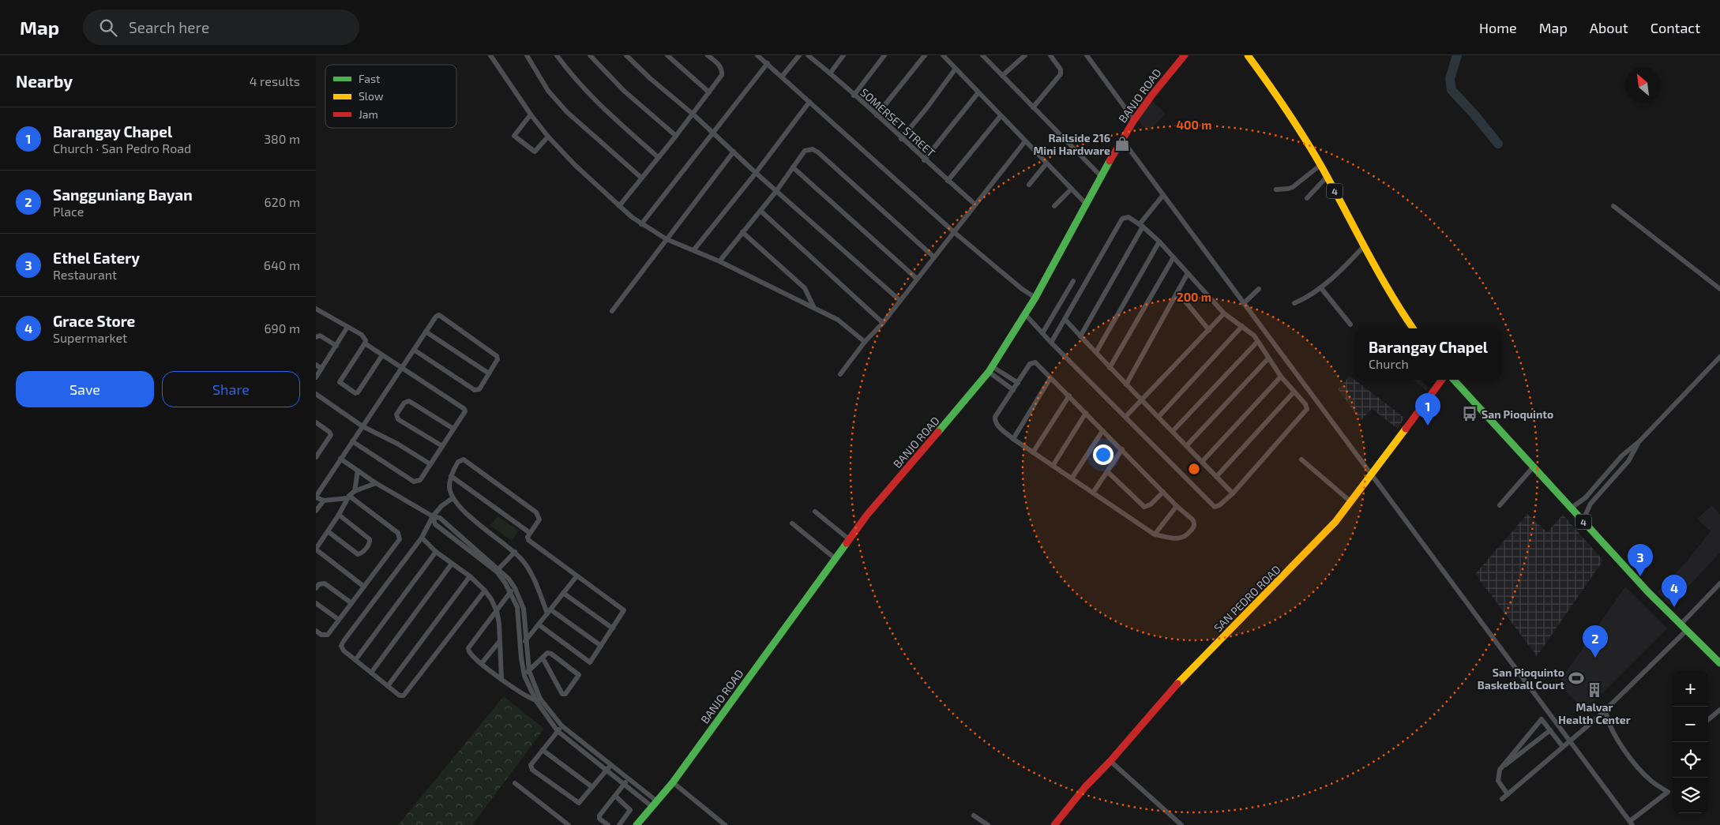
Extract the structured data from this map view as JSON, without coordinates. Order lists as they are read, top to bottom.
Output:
{
  "streets": {
    "main road": ["BANJO ROAD", "4", "SAN PEDRO ROAD"],
    "street": ["SOMERSET STREET"]
  },
  "places": {
    "shop": ["Railside 216 Mini Hardware"],
    "bus stop": ["San Pioquinto"],
    "sports": ["San Pioquinto Basketball Court"],
    "building": ["Malvar Health Center"]
  },
  "legend": ["Fast", "Slow", "Jam"],
  "north": "top left",
  "page": {
    "header": "Map",
    "search": "Search here",
    "nav": [
      "Home",
      "Map",
      "About",
      "Contact"
    ],
    "heading": ["Nearby", "4 results"],
    "list": [
      {
        "mark": "1",
        "name": "Barangay Chapel",
        "note": "Church · San Pedro Road",
        "value": "380 m"
      },
      {
        "mark": "2",
        "name": "Sangguniang Bayan",
        "note": "Place",
        "value": "620 m"
      },
      {
        "mark": "3",
        "name": "Ethel Eatery",
        "note": "Restaurant",
        "value": "640 m"
      },
      {
        "mark": "4",
        "name": "Grace Store",
        "note": "Supermarket",
        "value": "690 m"
      }
    ],
    "popup": ["Barangay Chapel", "Church"],
    "buttons": ["Save", "Share"],
    "pins": [
      "1",
      "3",
      "4",
      "2"
    ],
    "map_buttons": ["+", "−"]
  },
  "rings": ["400 m", "200 m"]
}
